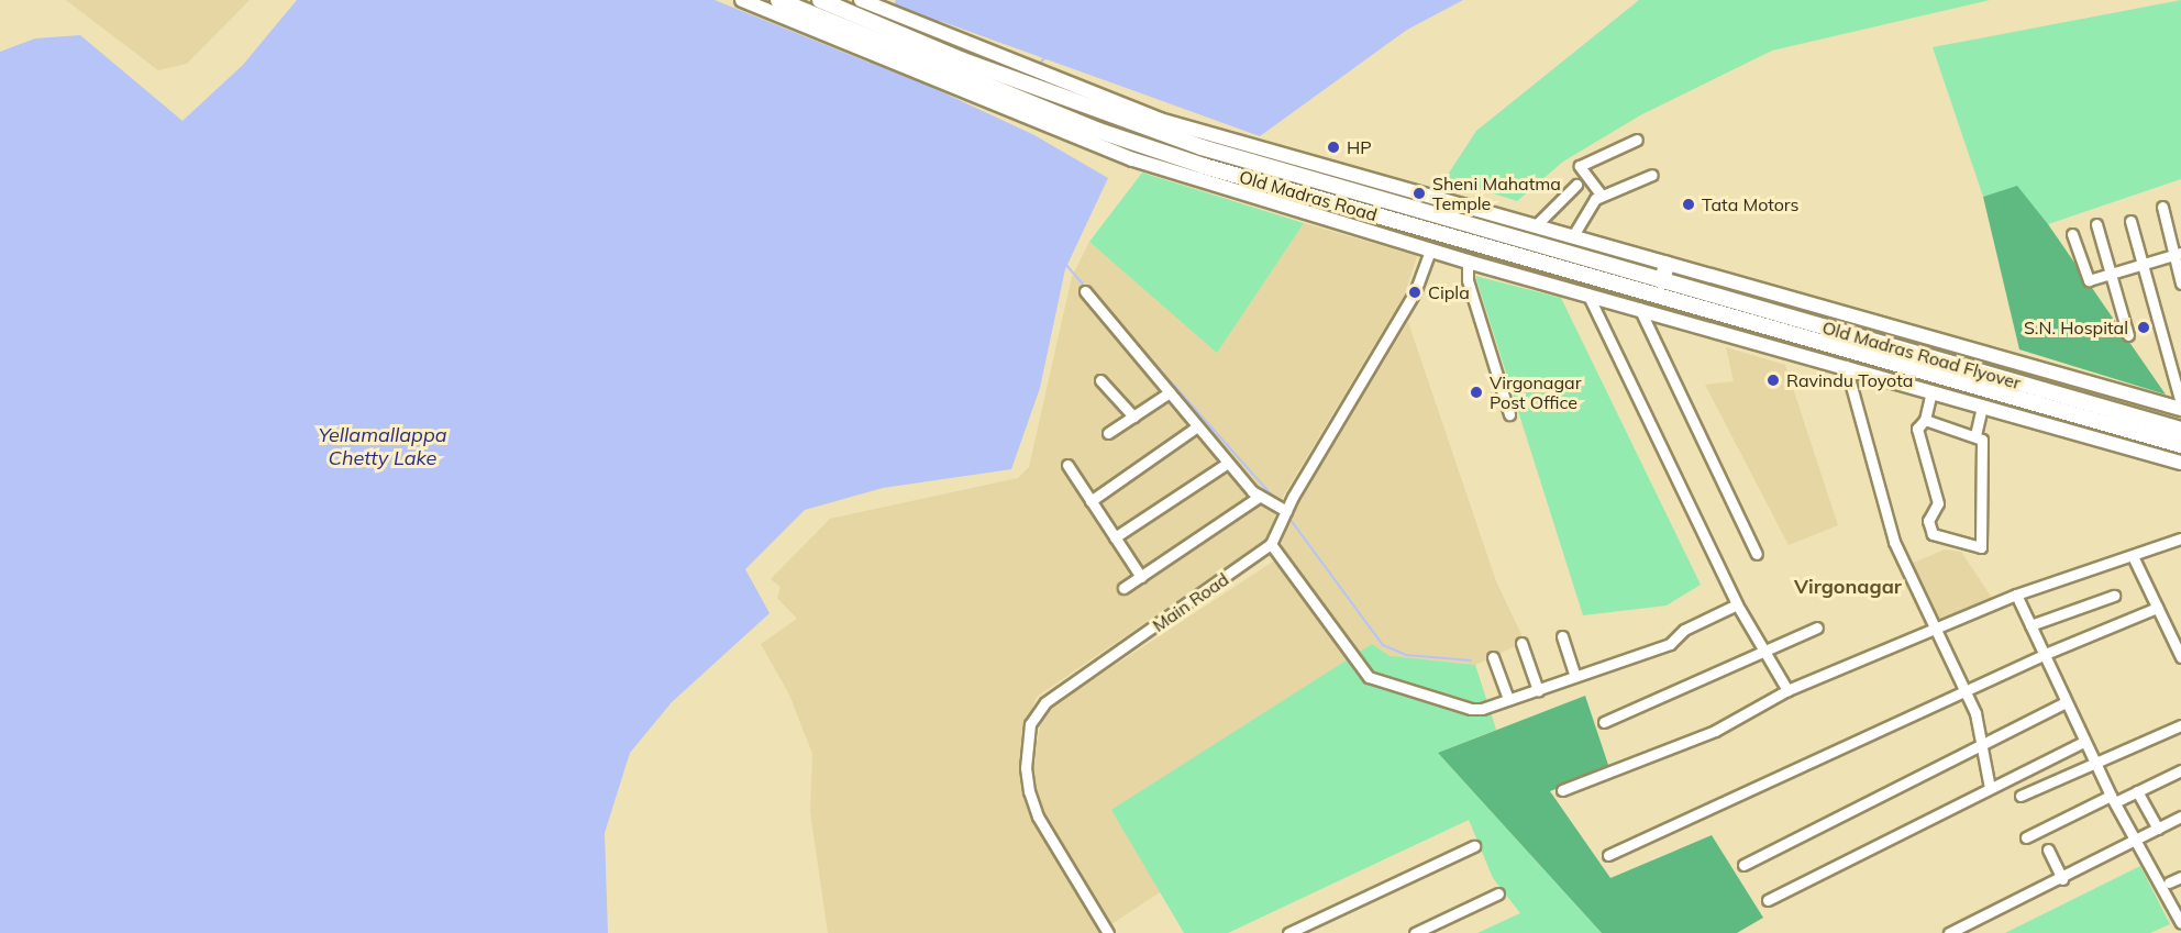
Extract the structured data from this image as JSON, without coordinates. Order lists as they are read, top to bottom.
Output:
{
  "streets": {
    "highway": ["Old Madras Road", "Old Madras Road Flyover"],
    "street": ["Main Road"]
  },
  "crossings": [
    ["Old Madras Road", "Old Madras Road Flyover"]
  ],
  "districts": ["Virgonagar"],
  "water": ["Yellamallappa Chetty Lake"],
  "places": [
    "HP",
    "Sheni Mahatma Temple",
    "Tata Motors",
    "Cipla",
    "S.N. Hospital",
    "Ravindu Toyota",
    "Virgonagar Post Office"
  ]
}
